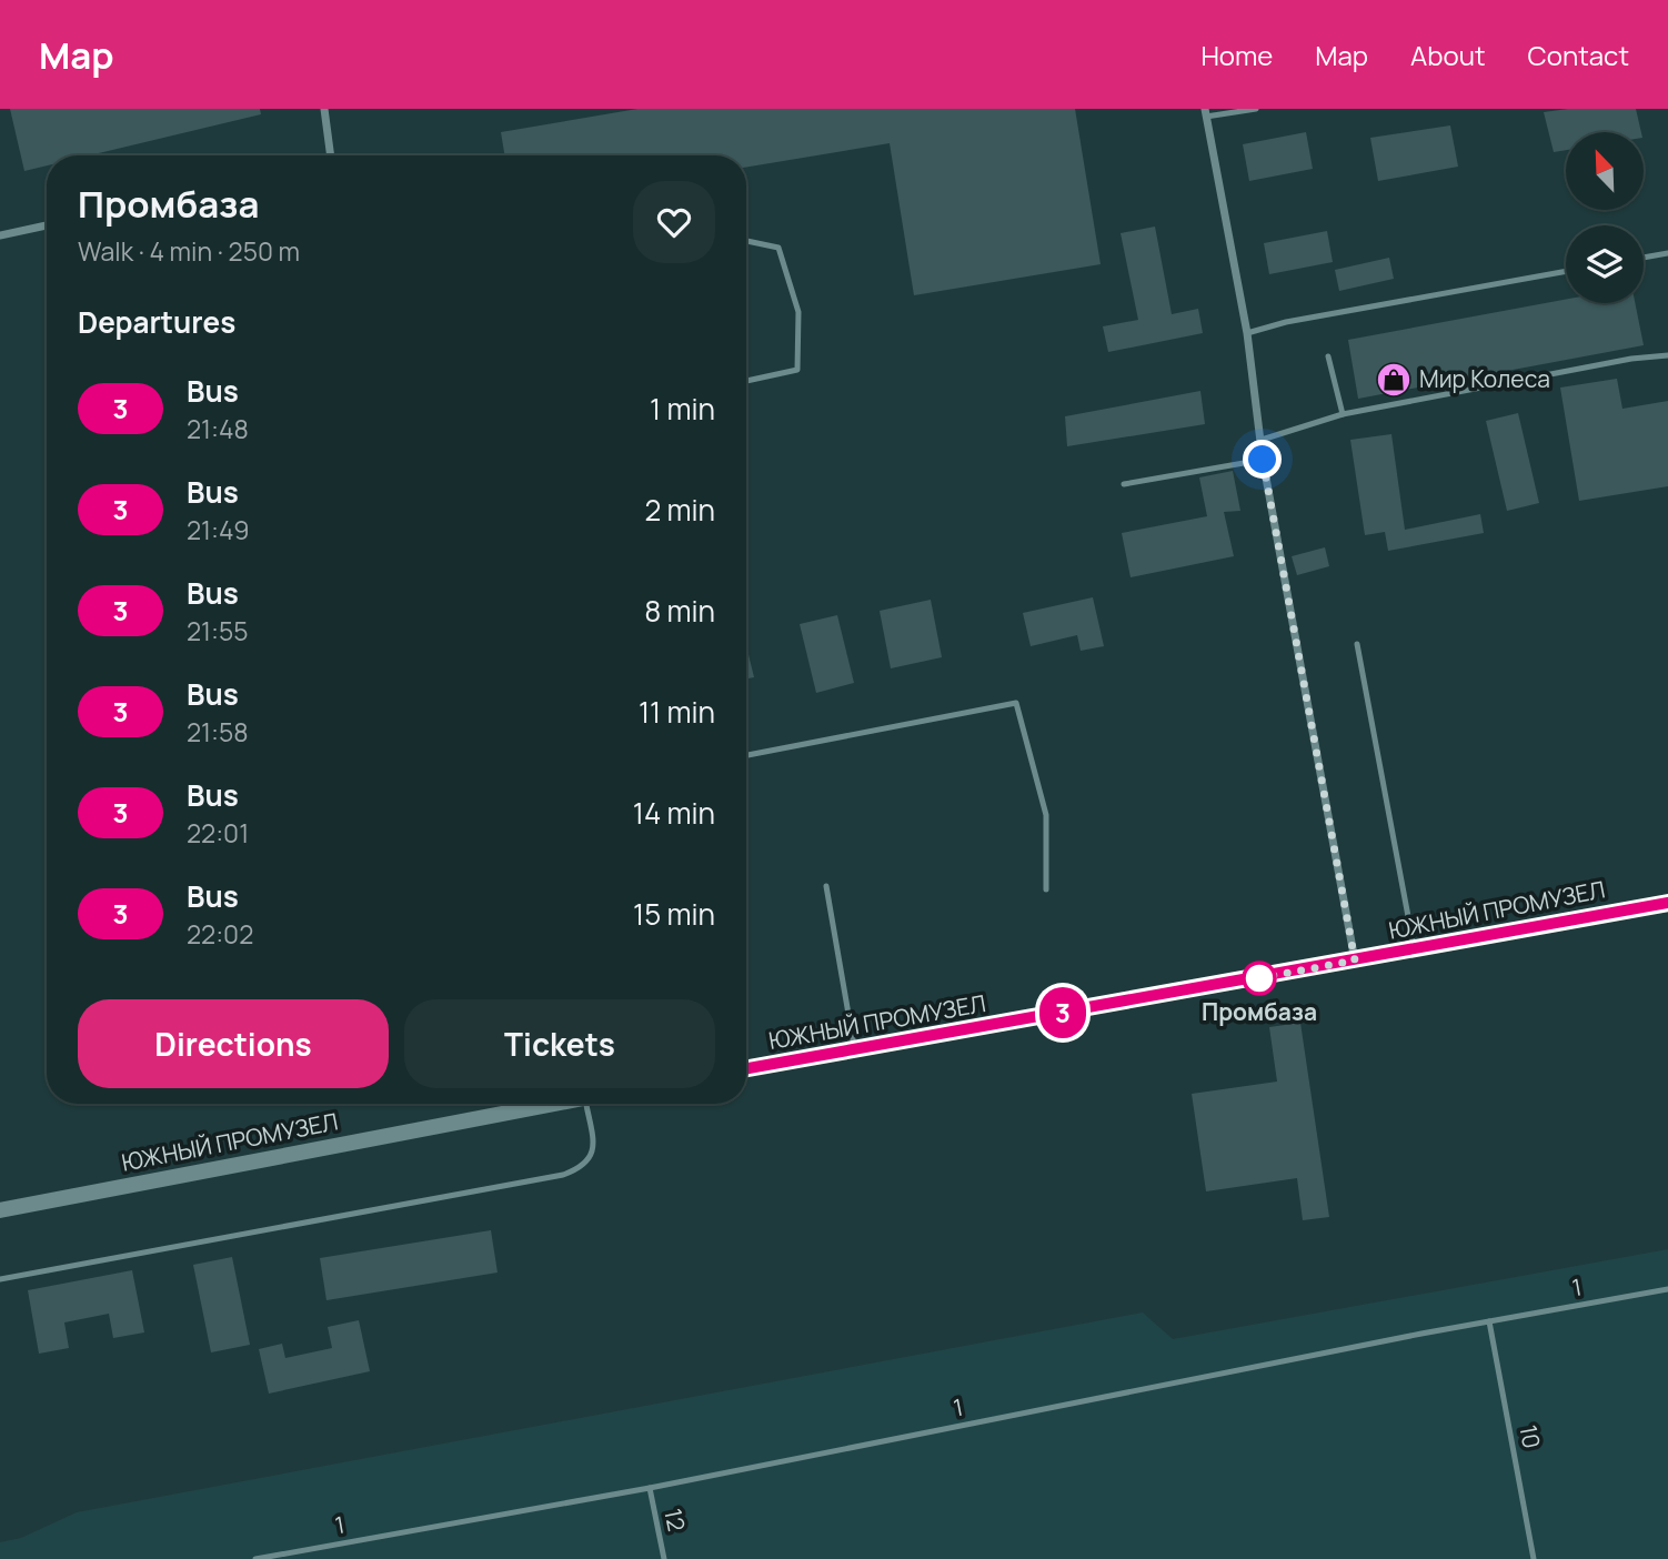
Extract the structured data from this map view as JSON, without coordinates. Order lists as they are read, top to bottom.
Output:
{
  "streets": {
    "street": ["ЮЖНЫЙ ПРОМУЗЕЛ"],
    "lane": ["1", "10", "12"]
  },
  "crossings": [
    ["1", "10"],
    ["1", "12"]
  ],
  "places": {
    "shop": ["Мир Колеса"],
    "other": ["Промбаза"]
  },
  "lines": ["bus line 3"],
  "north": "top left",
  "page": {
    "header": "Map",
    "nav": [
      "Home",
      "Map",
      "About",
      "Contact"
    ],
    "on_map": "3",
    "heading": [
      ["Промбаза", "Walk · 4 min · 250 m"],
      "Departures"
    ],
    "list": [
      {
        "mark": "3",
        "name": "Bus",
        "note": "21:48",
        "value": "1 min"
      },
      {
        "mark": "3",
        "name": "Bus",
        "note": "21:49",
        "value": "2 min"
      },
      {
        "mark": "3",
        "name": "Bus",
        "note": "21:55",
        "value": "8 min"
      },
      {
        "mark": "3",
        "name": "Bus",
        "note": "21:58",
        "value": "11 min"
      },
      {
        "mark": "3",
        "name": "Bus",
        "note": "22:01",
        "value": "14 min"
      },
      {
        "mark": "3",
        "name": "Bus",
        "note": "22:02",
        "value": "15 min"
      }
    ],
    "buttons": ["Directions", "Tickets"]
  }
}
